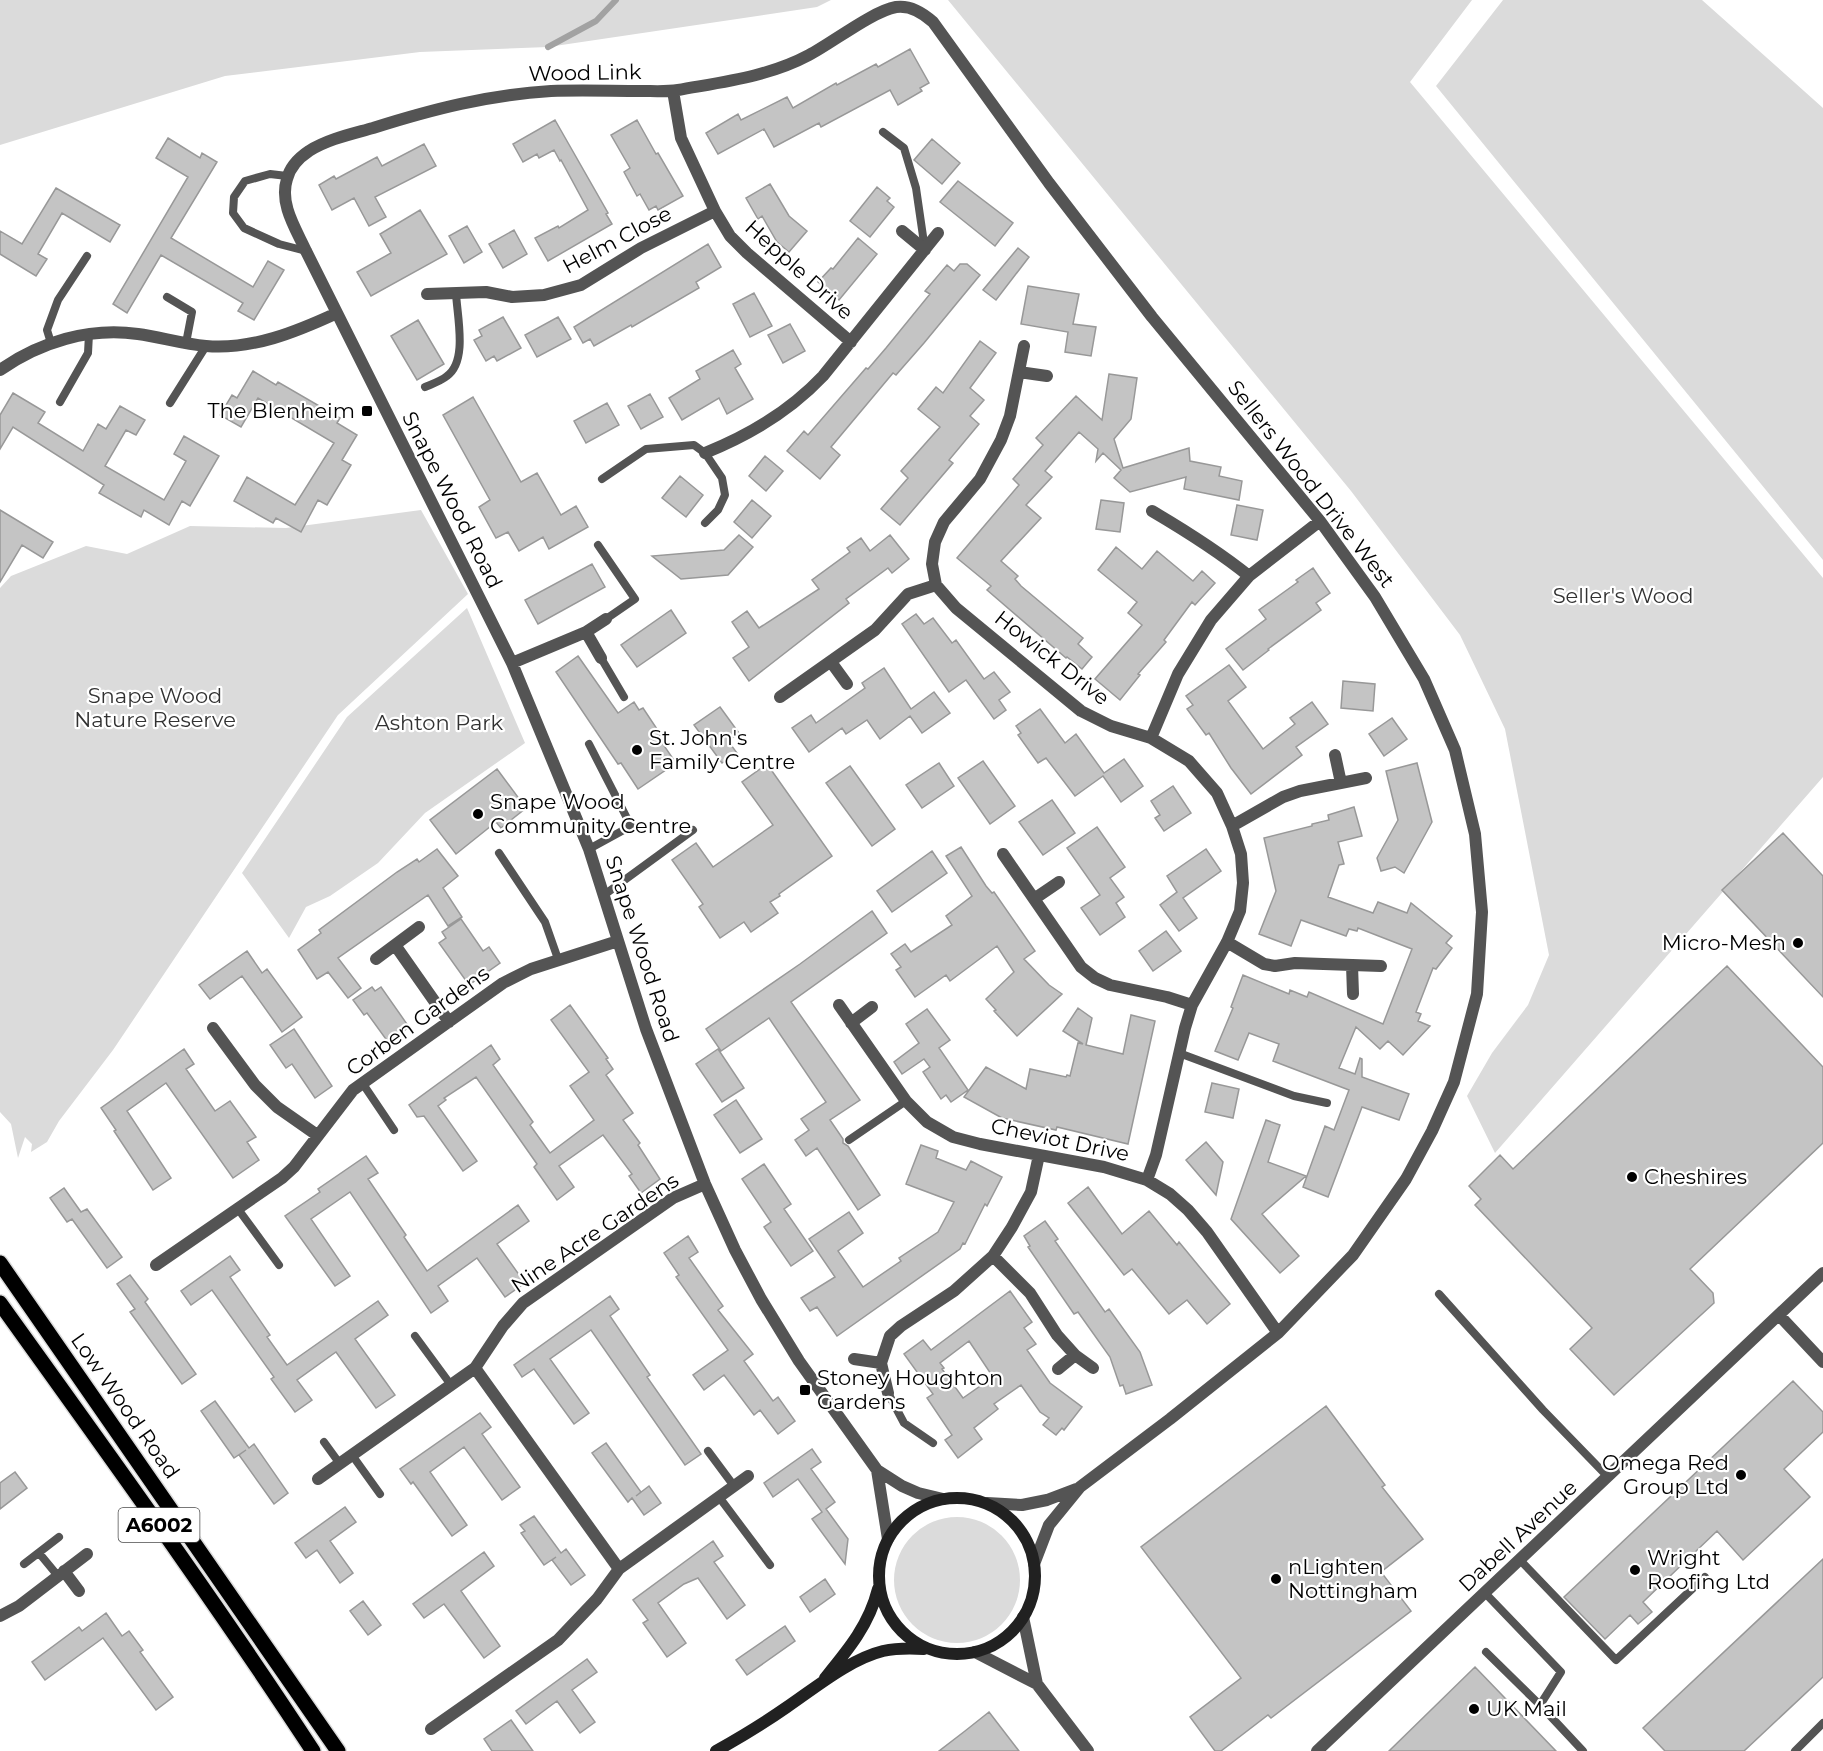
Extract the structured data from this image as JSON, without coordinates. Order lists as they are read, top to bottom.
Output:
{
  "streets": {
    "main road": ["Low Wood Road", "A6002"],
    "street": [
      "Wood Link",
      "Helm Close",
      "Hepple Drive",
      "Sellers Wood Drive West",
      "Snape Wood Road",
      "Howick Drive",
      "Corben Gardens",
      "Cheviot Drive",
      "Nine Acre Gardens",
      "Dabell Avenue"
    ]
  },
  "crossings": [
    ["Wood Link", "Hepple Drive"],
    ["Wood Link", "Sellers Wood Drive West"],
    ["Wood Link", "Snape Wood Road"],
    ["Helm Close", "Hepple Drive"],
    ["Sellers Wood Drive West", "Snape Wood Road"],
    ["Sellers Wood Drive West", "Cheviot Drive"],
    ["Snape Wood Road", "Corben Gardens"],
    ["Snape Wood Road", "Nine Acre Gardens"],
    ["Howick Drive", "Cheviot Drive"]
  ],
  "parks": ["Seller's Wood", "Snape Wood Nature Reserve", "Ashton Park"],
  "places": {
    "transit": ["The Blenheim", "Stoney Houghton Gardens"],
    "other": [
      "St. John's Family Centre",
      "Snape Wood Community Centre",
      "Micro-Mesh",
      "Cheshires",
      "Omega Red Group Ltd",
      "Wright Roofing Ltd",
      "nLighten Nottingham",
      "UK Mail"
    ]
  }
}
